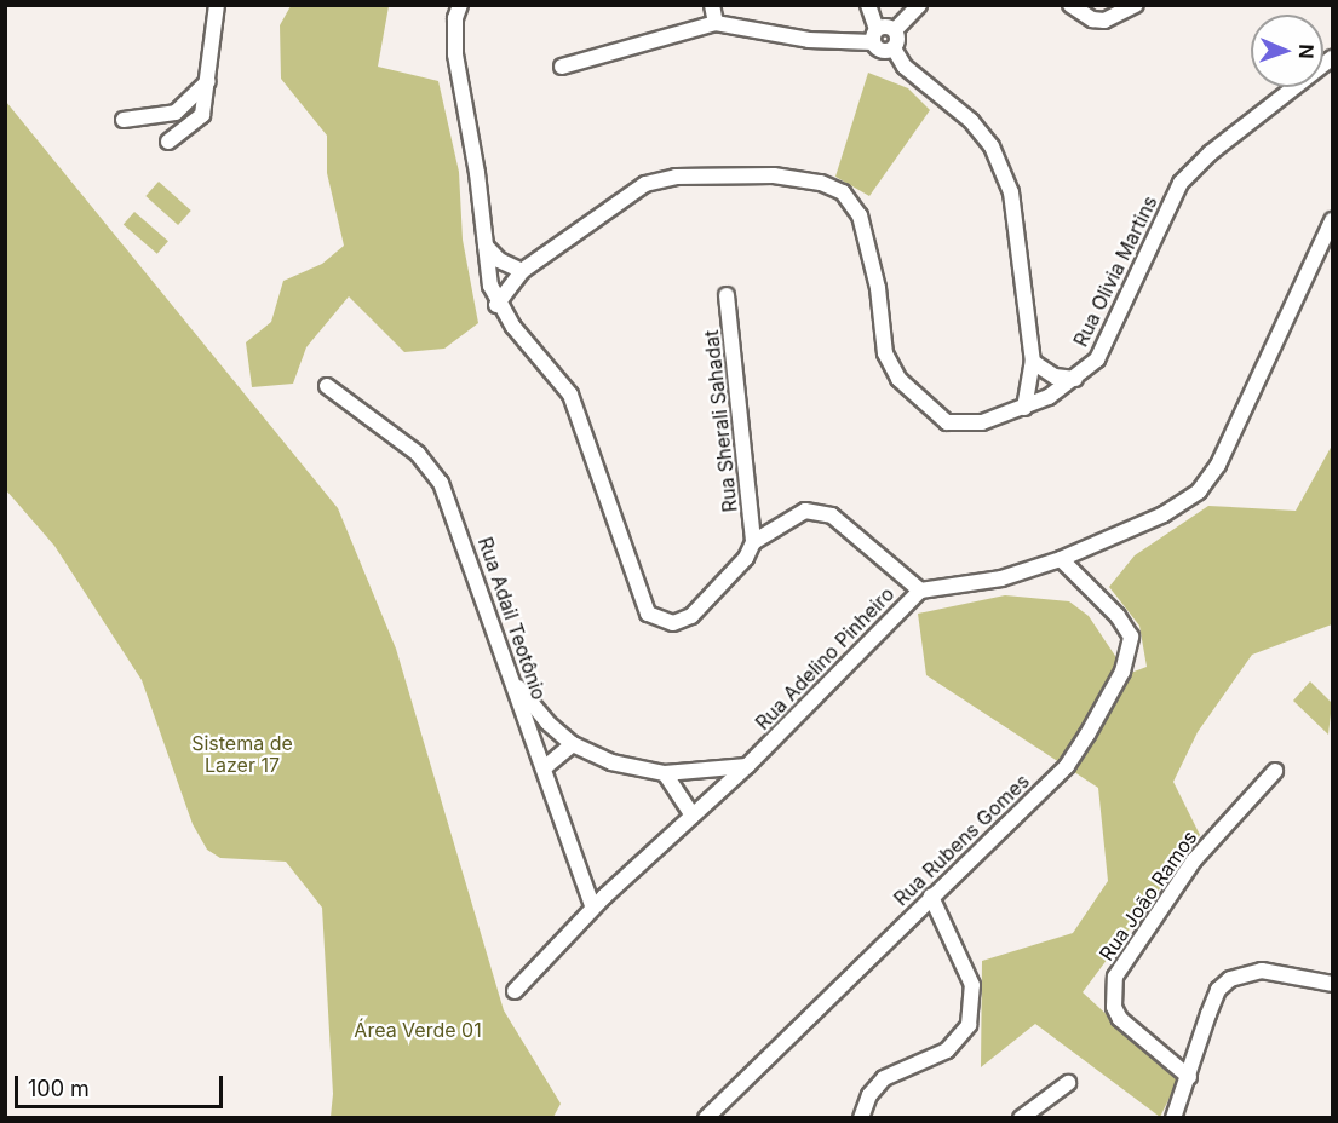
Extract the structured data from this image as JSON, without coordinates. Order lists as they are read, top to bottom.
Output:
{
  "streets": {
    "street": [
      "Rua Olivia Martins",
      "Rua Sherali Sahadat",
      "Rua Adail Teotônio",
      "Rua Adelino Pinheiro",
      "Rua Rubens Gomes",
      "Rua João Ramos"
    ]
  },
  "crossings": [
    ["Rua Adail Teotônio", "Rua Adelino Pinheiro"],
    ["Rua Adelino Pinheiro", "Rua Rubens Gomes"]
  ],
  "parks": ["Sistema de Lazer 17", "Área Verde 01"],
  "scale_bar": "100 m",
  "north": "right"
}
